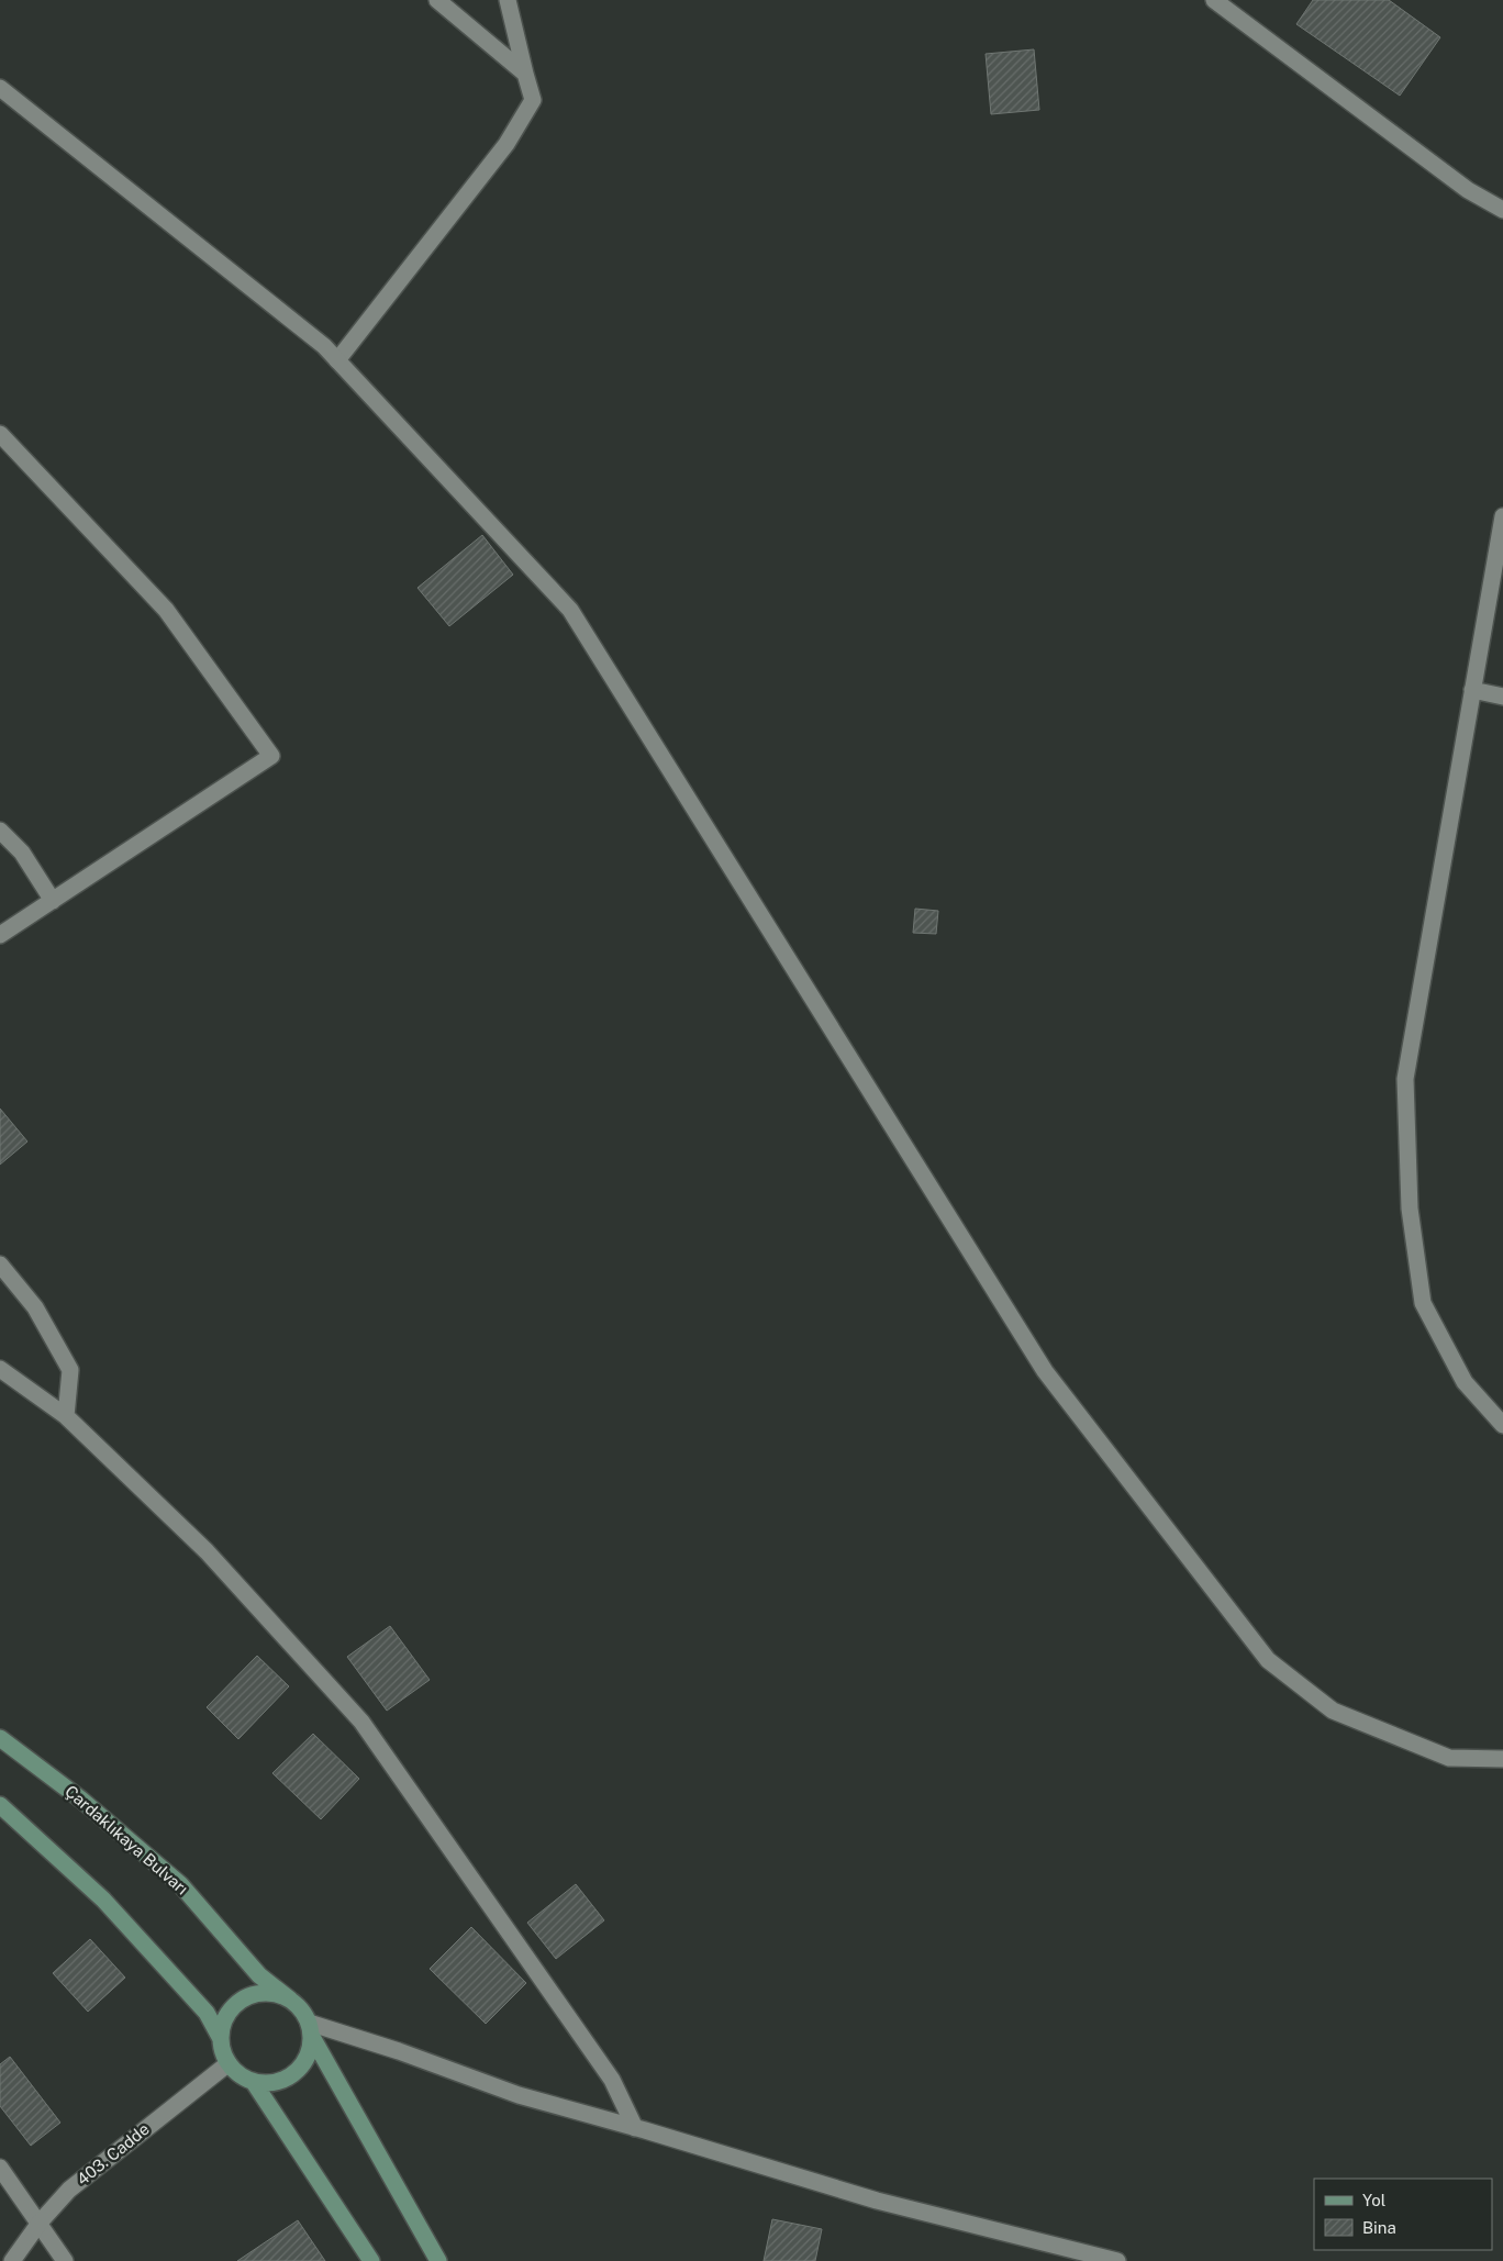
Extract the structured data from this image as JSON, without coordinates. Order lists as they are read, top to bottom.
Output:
{
  "streets": {
    "main road": ["Çardaklıkaya Bulvarı"],
    "street": ["403. Cadde"]
  },
  "crossings": [
    ["Çardaklıkaya Bulvarı", "403. Cadde"]
  ],
  "legend": ["Yol", "Bina"]
}
